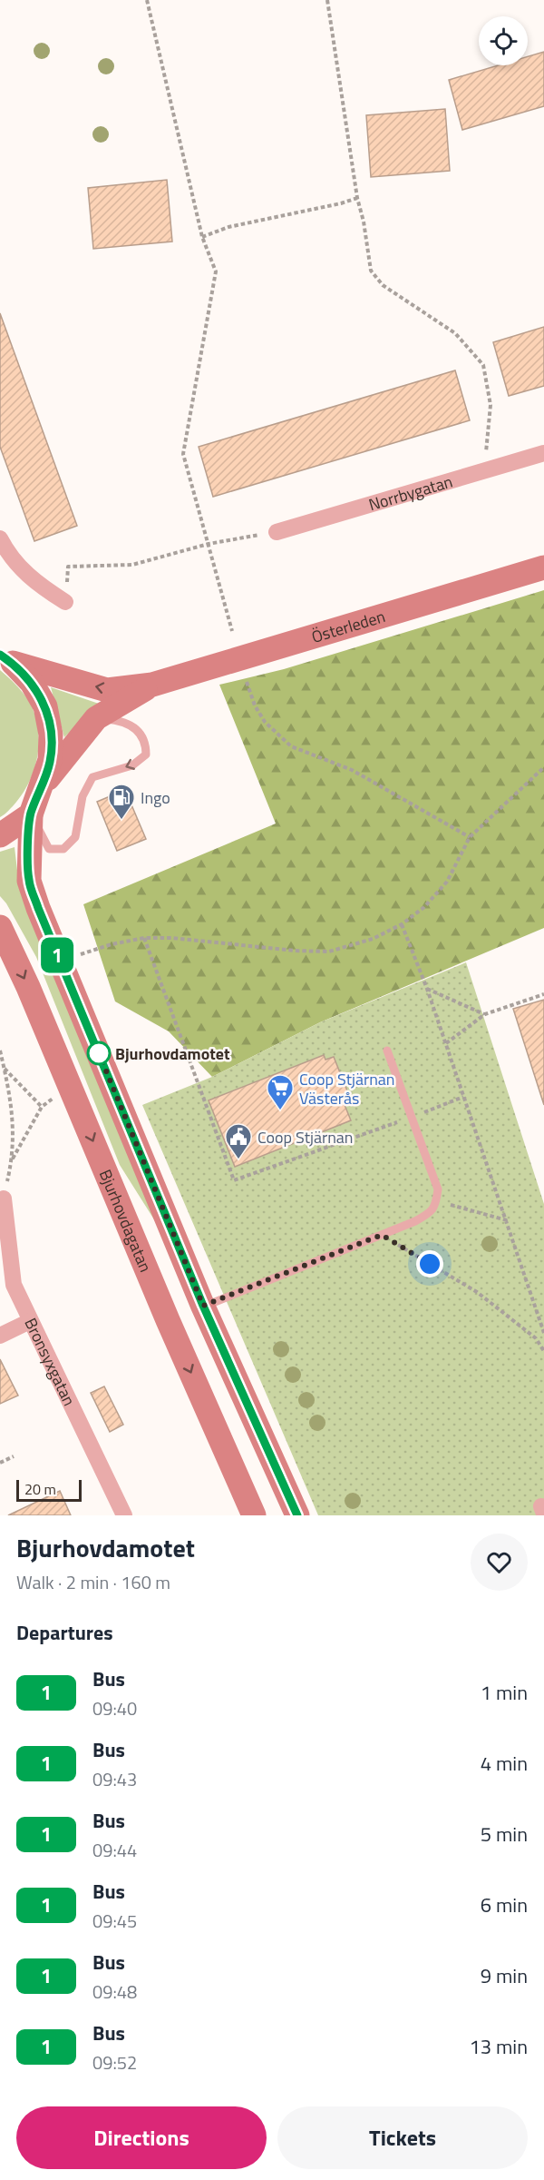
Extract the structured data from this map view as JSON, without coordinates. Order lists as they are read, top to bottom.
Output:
{
  "streets": {
    "main road": ["Österleden", "Bjurhovdagatan"],
    "street": ["Norrbygatan", "Bronsyxgatan"]
  },
  "places": {
    "fuel station": ["Ingo"],
    "other": ["Bjurhovdamotet"],
    "supermarket": ["Coop Stjärnan Västerås"],
    "public building": ["Coop Stjärnan"]
  },
  "lines": ["bus line 1"],
  "scale_bar": "20 m",
  "page": {
    "on_map": "1",
    "scale": "20 m",
    "heading": [
      ["Bjurhovdamotet", "Walk · 2 min · 160 m"],
      "Departures"
    ],
    "list": [
      {
        "mark": "1",
        "name": "Bus",
        "note": "09:40",
        "value": "1 min"
      },
      {
        "mark": "1",
        "name": "Bus",
        "note": "09:43",
        "value": "4 min"
      },
      {
        "mark": "1",
        "name": "Bus",
        "note": "09:44",
        "value": "5 min"
      },
      {
        "mark": "1",
        "name": "Bus",
        "note": "09:45",
        "value": "6 min"
      },
      {
        "mark": "1",
        "name": "Bus",
        "note": "09:48",
        "value": "9 min"
      },
      {
        "mark": "1",
        "name": "Bus",
        "note": "09:52",
        "value": "13 min"
      }
    ],
    "buttons": ["Directions", "Tickets"]
  }
}
